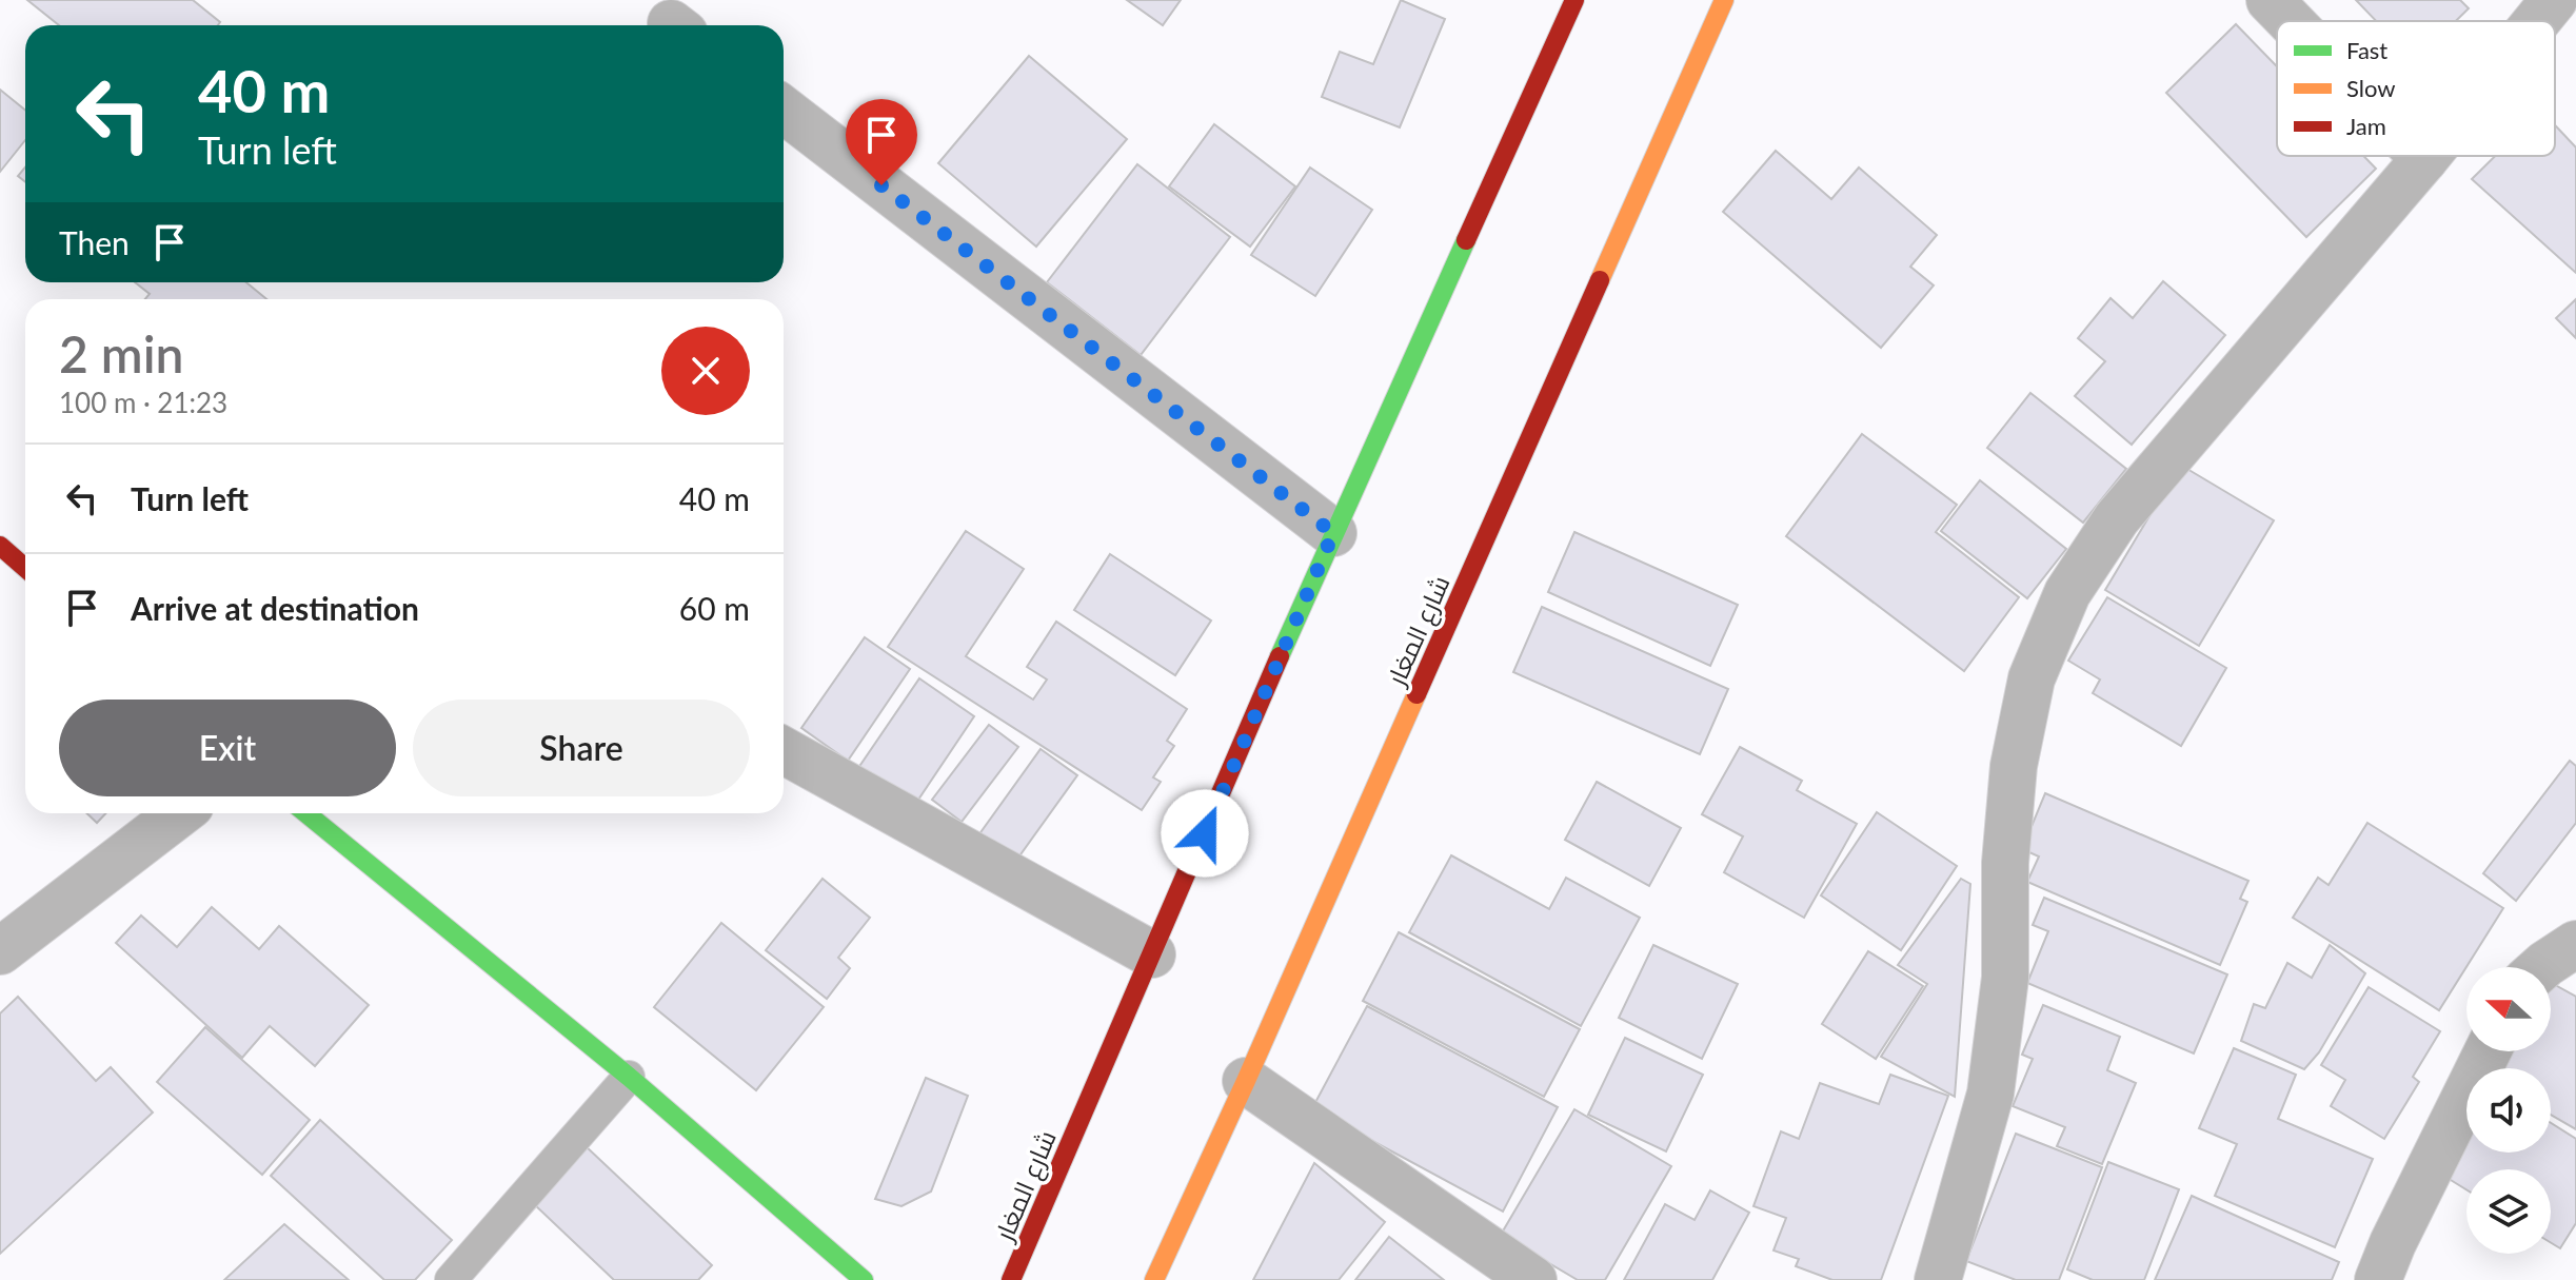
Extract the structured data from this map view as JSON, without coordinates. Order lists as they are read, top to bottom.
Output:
{
  "streets": {
    "main road": ["شارع المغار"]
  },
  "legend": ["Fast", "Slow", "Jam"],
  "north": "left",
  "page": {
    "turn": ["40 m", "Turn left"],
    "then": "Then",
    "heading": ["2 min", "100 m · 21:23"],
    "list": [
      {
        "name": "Turn left",
        "value": "40 m"
      },
      {
        "name": "Arrive at destination",
        "value": "60 m"
      }
    ],
    "buttons": ["Exit", "Share"]
  }
}
